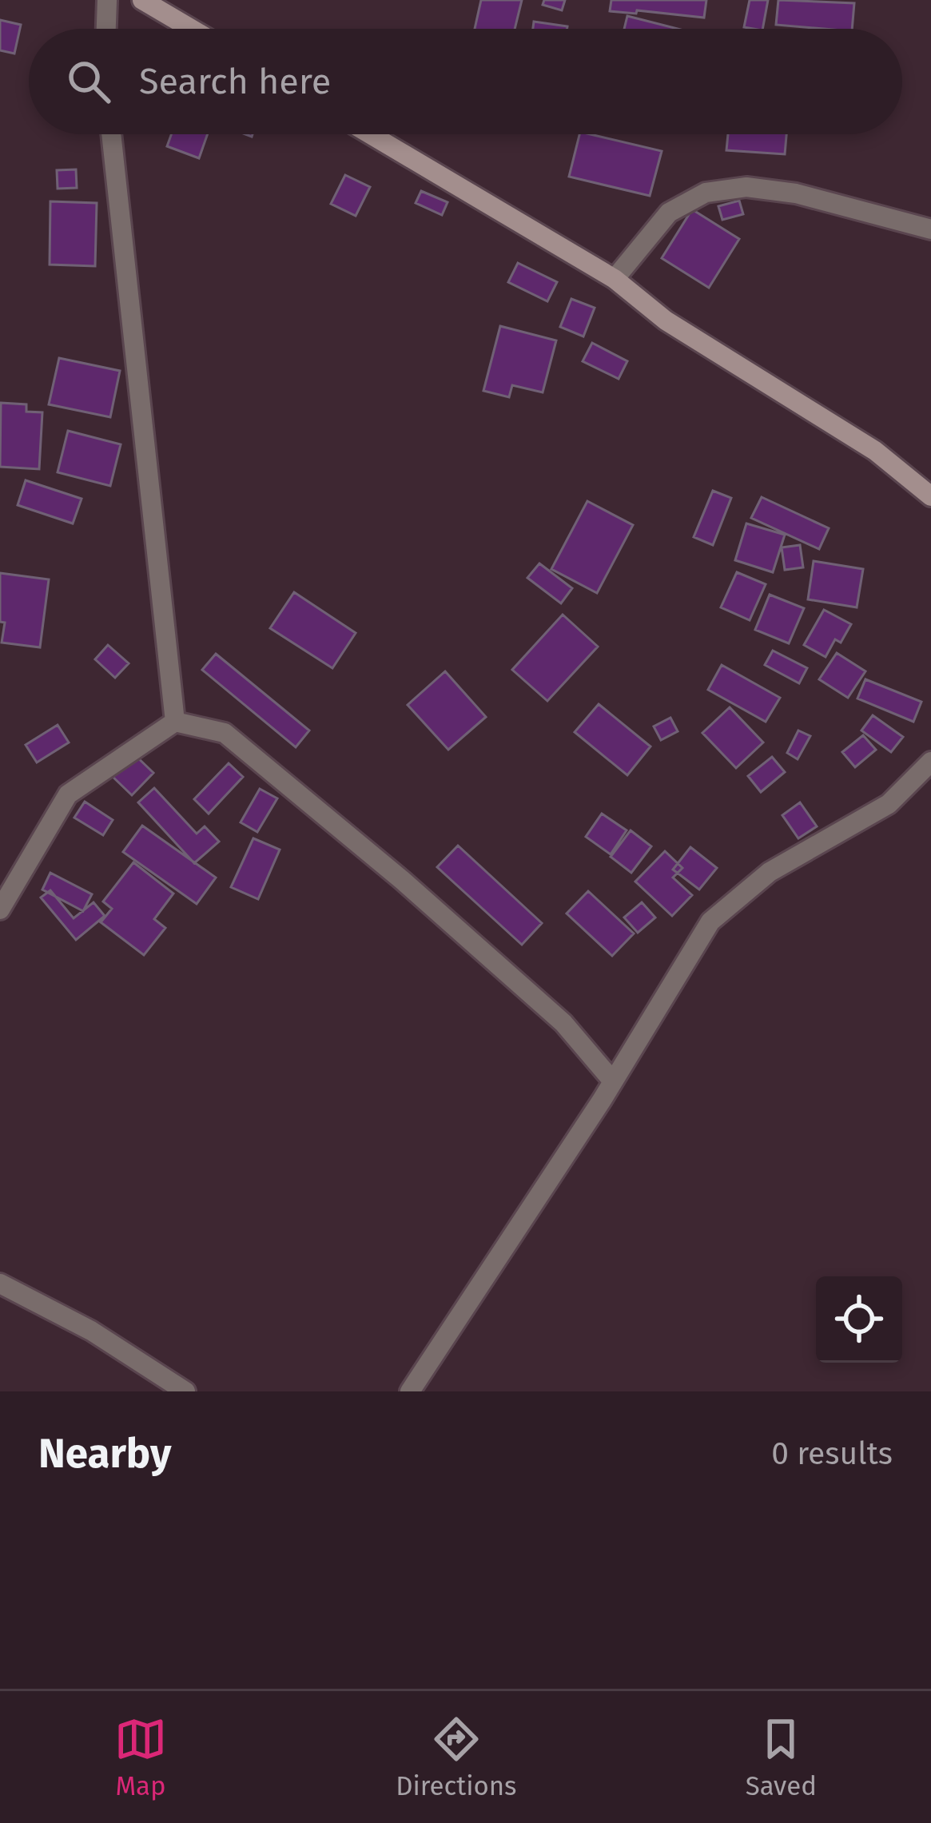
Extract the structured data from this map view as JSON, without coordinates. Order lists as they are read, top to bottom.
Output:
{
  "page": {
    "search": "Search here",
    "heading": ["Nearby", "0 results"],
    "nav": ["Map", "Directions", "Saved"]
  }
}
